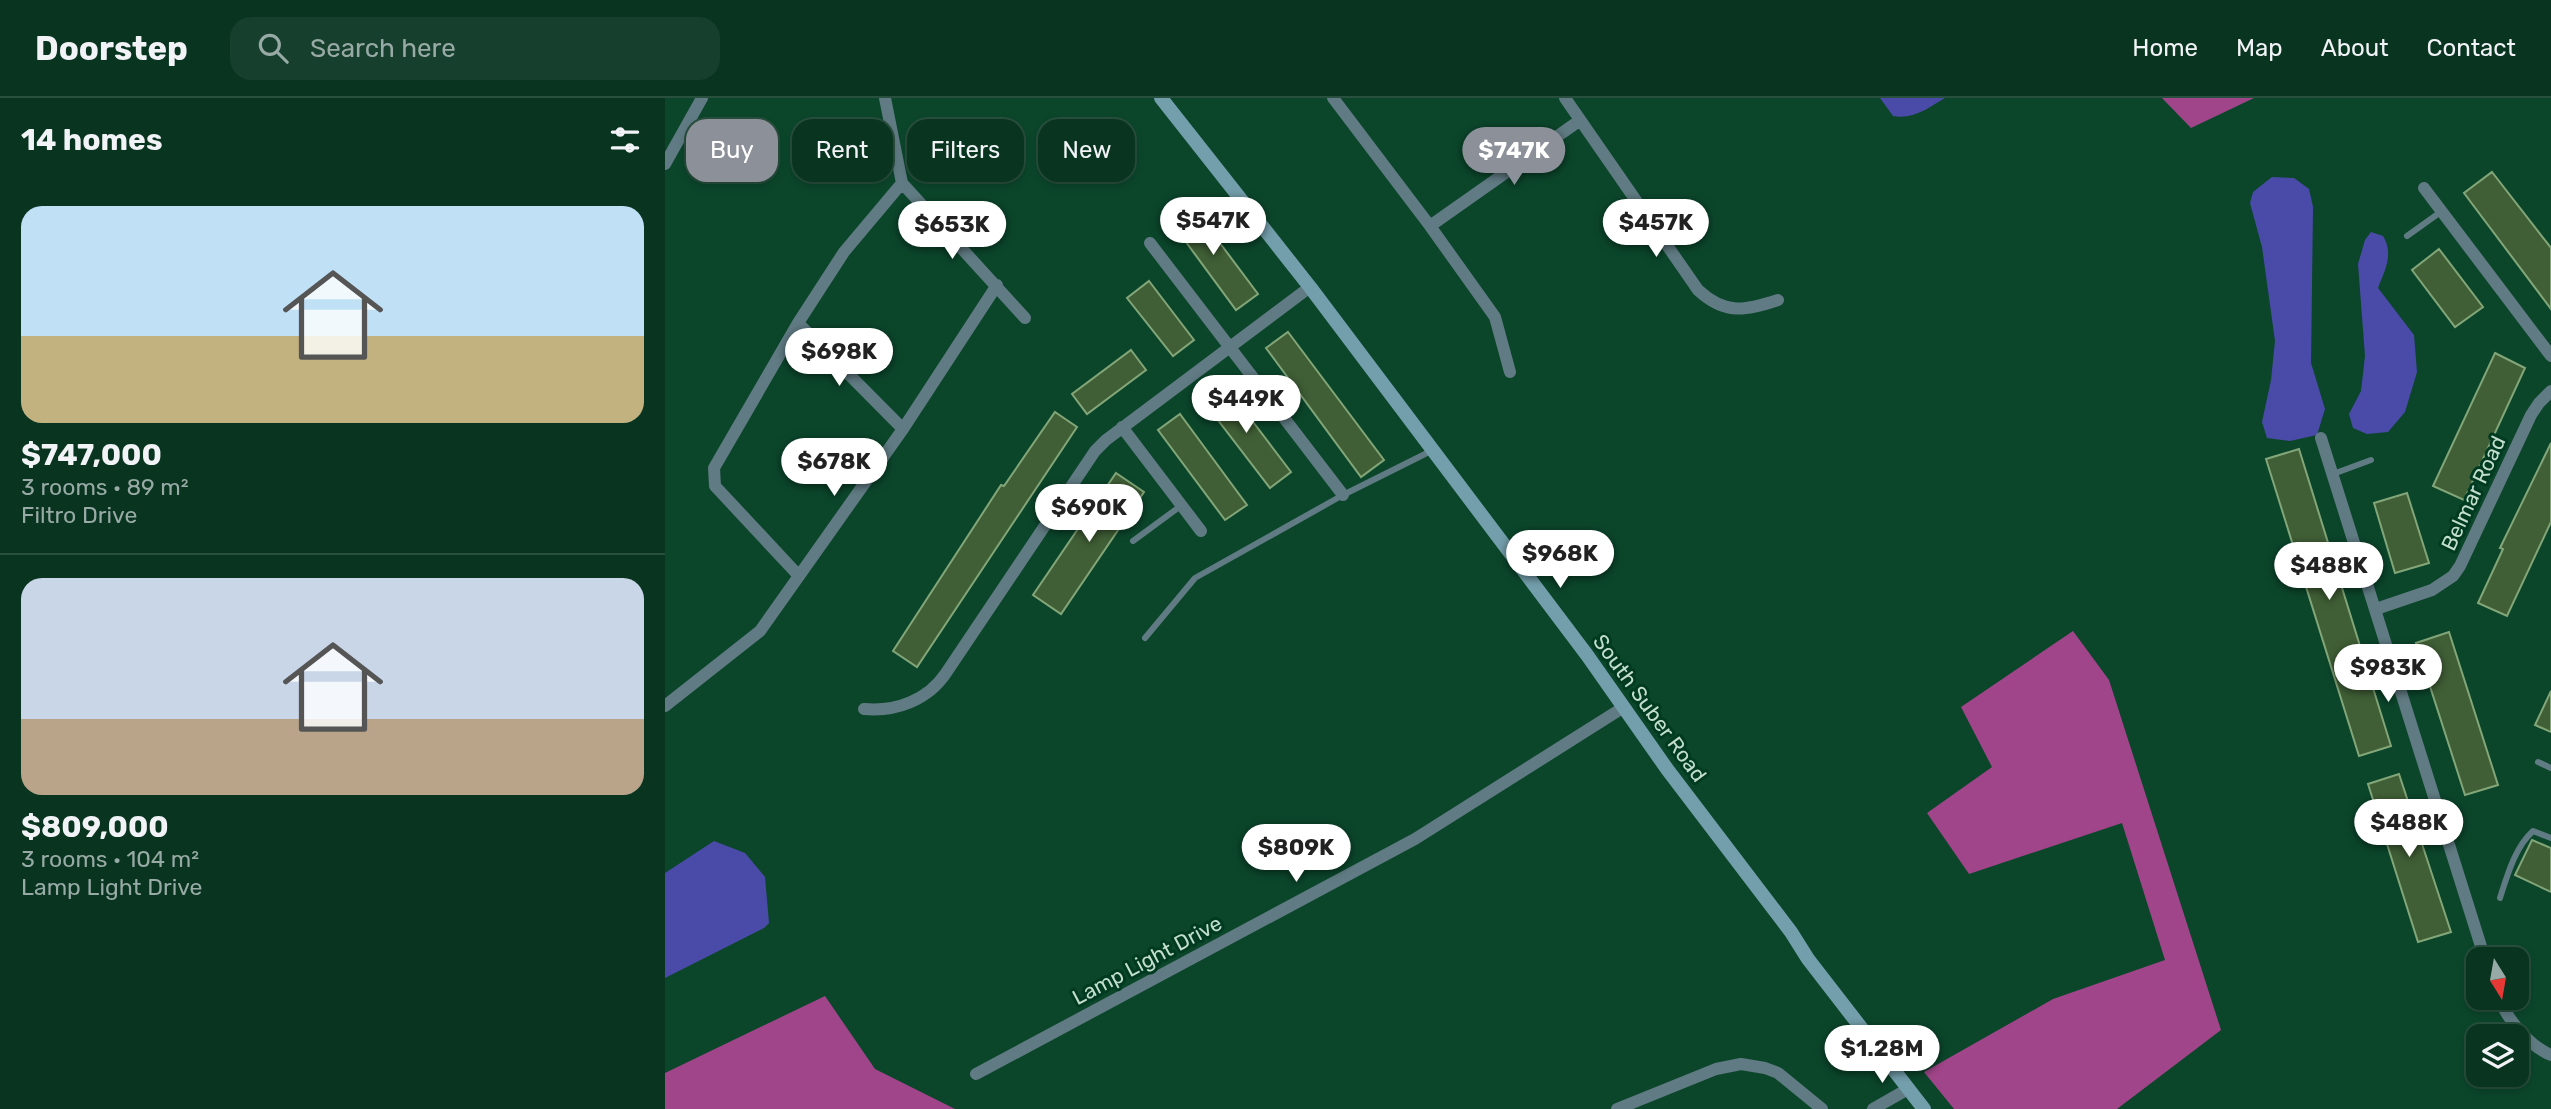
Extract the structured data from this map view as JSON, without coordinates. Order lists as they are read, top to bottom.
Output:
{
  "streets": {
    "street": ["Belmar Road", "South Suber Road", "Lamp Light Drive"]
  },
  "crossings": [
    ["South Suber Road", "Lamp Light Drive"]
  ],
  "north": "bottom",
  "page": {
    "header": "Doorstep",
    "search": "Search here",
    "nav": [
      "Home",
      "Map",
      "About",
      "Contact"
    ],
    "heading": "14 homes",
    "chip": [
      "Buy",
      "Rent",
      "Filters",
      "New"
    ],
    "price": [
      "$747K",
      "$547K",
      "$457K",
      "$653K",
      "$698K",
      "$449K",
      "$678K",
      "$690K",
      "$968K",
      "$488K",
      "$983K",
      "$488K",
      "$809K",
      "$1.28M"
    ],
    "list": [
      {
        "name": "$747,000",
        "note": "3 rooms · 89 m² · Filtro Drive"
      },
      {
        "name": "$809,000",
        "note": "3 rooms · 104 m² · Lamp Light Drive"
      }
    ]
  }
}
